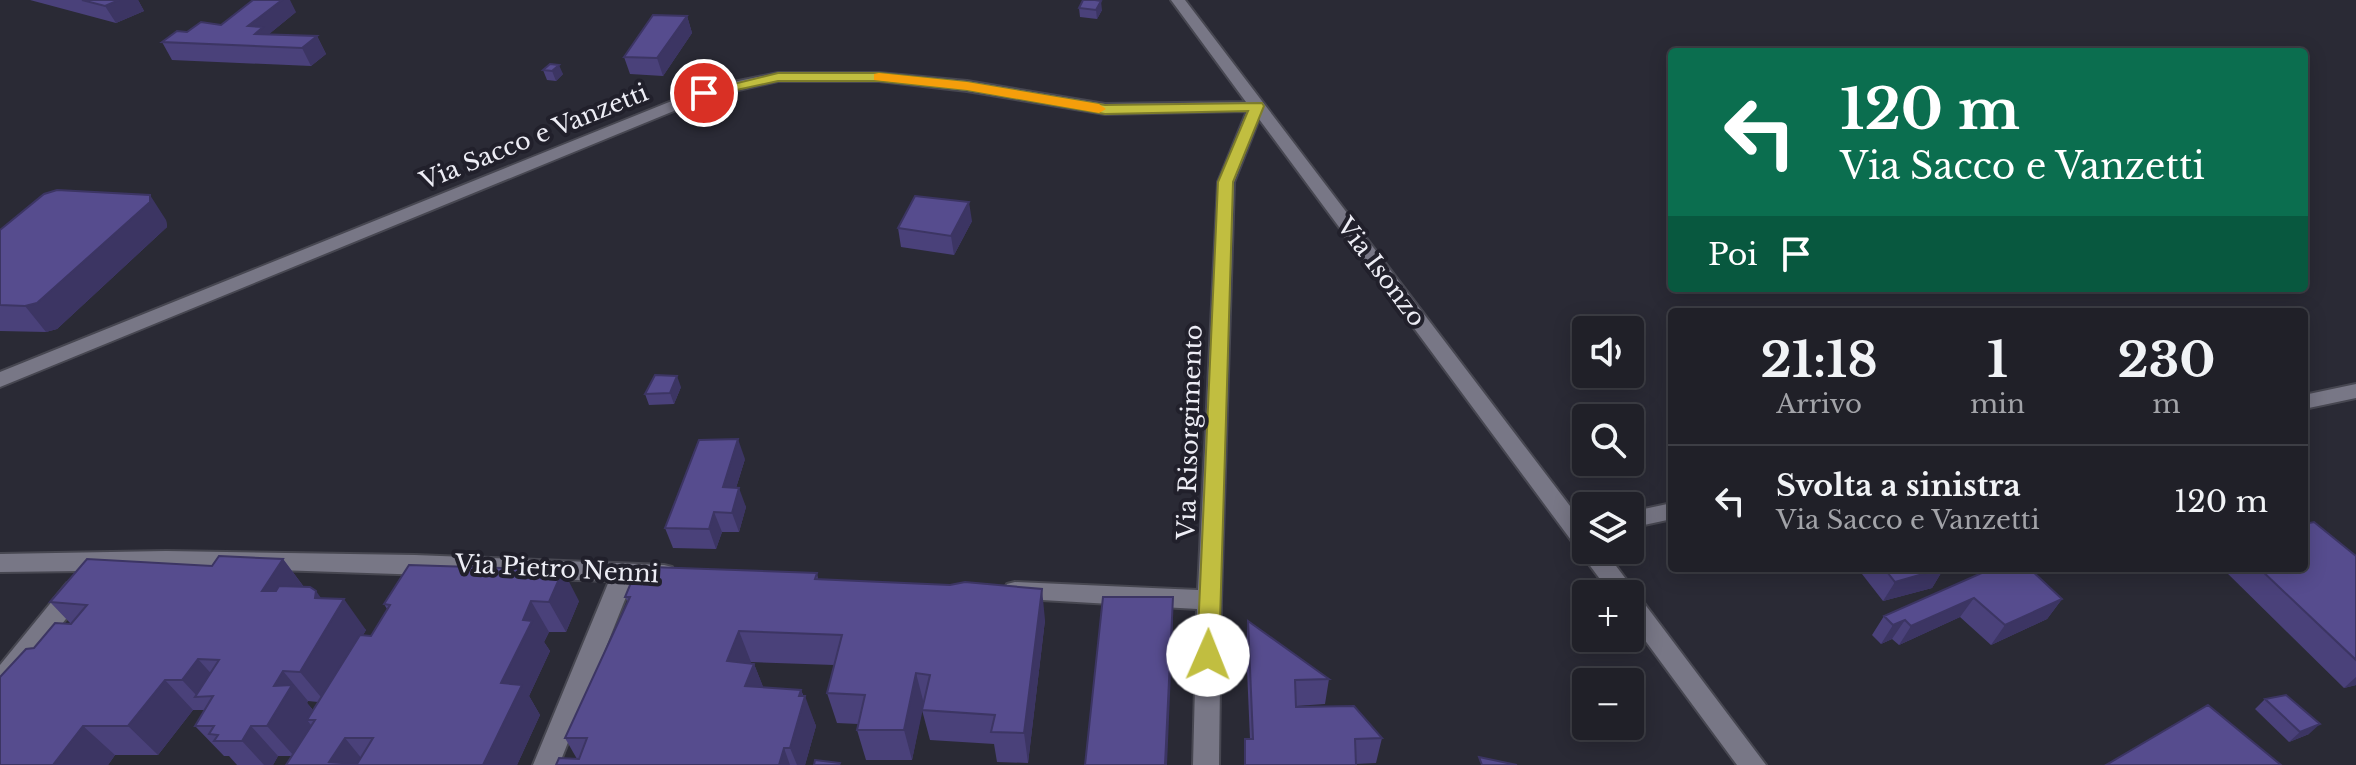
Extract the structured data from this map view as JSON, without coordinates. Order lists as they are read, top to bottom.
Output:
{
  "streets": {
    "street": [
      "Via Sacco e Vanzetti",
      "Via Isonzo",
      "Via Risorgimento",
      "Via Pietro Nenni"
    ]
  },
  "crossings": [
    ["Via Sacco e Vanzetti", "Via Isonzo"],
    ["Via Sacco e Vanzetti", "Via Risorgimento"],
    ["Via Isonzo", "Via Risorgimento"]
  ],
  "page": {
    "turn": ["120 m", "Via Sacco e Vanzetti"],
    "then": "Poi",
    "eta": [
      "21:18",
      "Arrivo",
      "1",
      "min",
      "230",
      "m"
    ],
    "map_buttons": ["+", "−"],
    "list": [
      {
        "name": "Svolta a sinistra",
        "note": "Via Sacco e Vanzetti",
        "value": "120 m"
      }
    ]
  }
}
